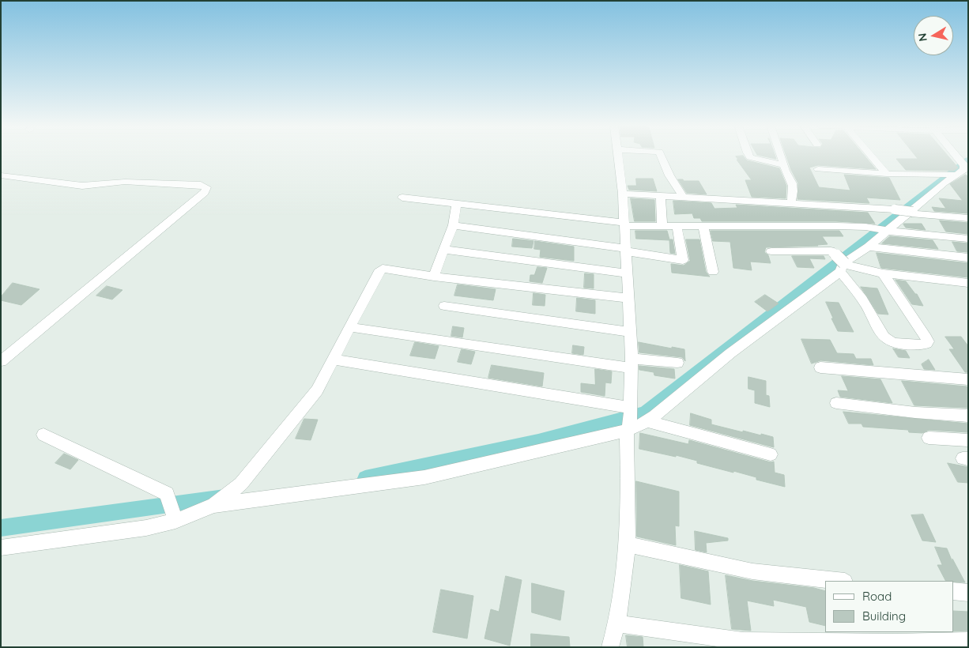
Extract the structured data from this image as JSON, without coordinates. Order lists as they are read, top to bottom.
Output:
{
  "legend": ["Road", "Building"],
  "north": "left"
}
